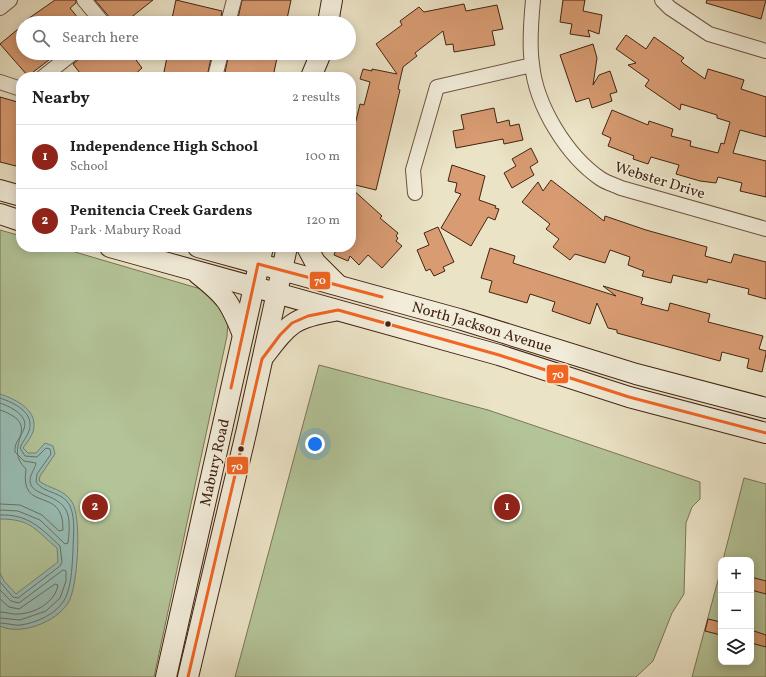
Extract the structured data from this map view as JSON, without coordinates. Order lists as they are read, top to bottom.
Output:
{
  "streets": {
    "main road": ["North Jackson Avenue", "Mabury Road"],
    "street": ["Webster Drive"]
  },
  "crossings": [
    ["North Jackson Avenue", "Mabury Road"]
  ],
  "lines": ["transit line 70"],
  "page": {
    "search": "Search here",
    "heading": ["Nearby", "2 results"],
    "list": [
      {
        "mark": "1",
        "name": "Independence High School",
        "note": "School",
        "value": "100 m"
      },
      {
        "mark": "2",
        "name": "Penitencia Creek Gardens",
        "note": "Park · Mabury Road",
        "value": "120 m"
      }
    ],
    "pins": ["1", "2"],
    "map_buttons": ["+", "−"]
  }
}
